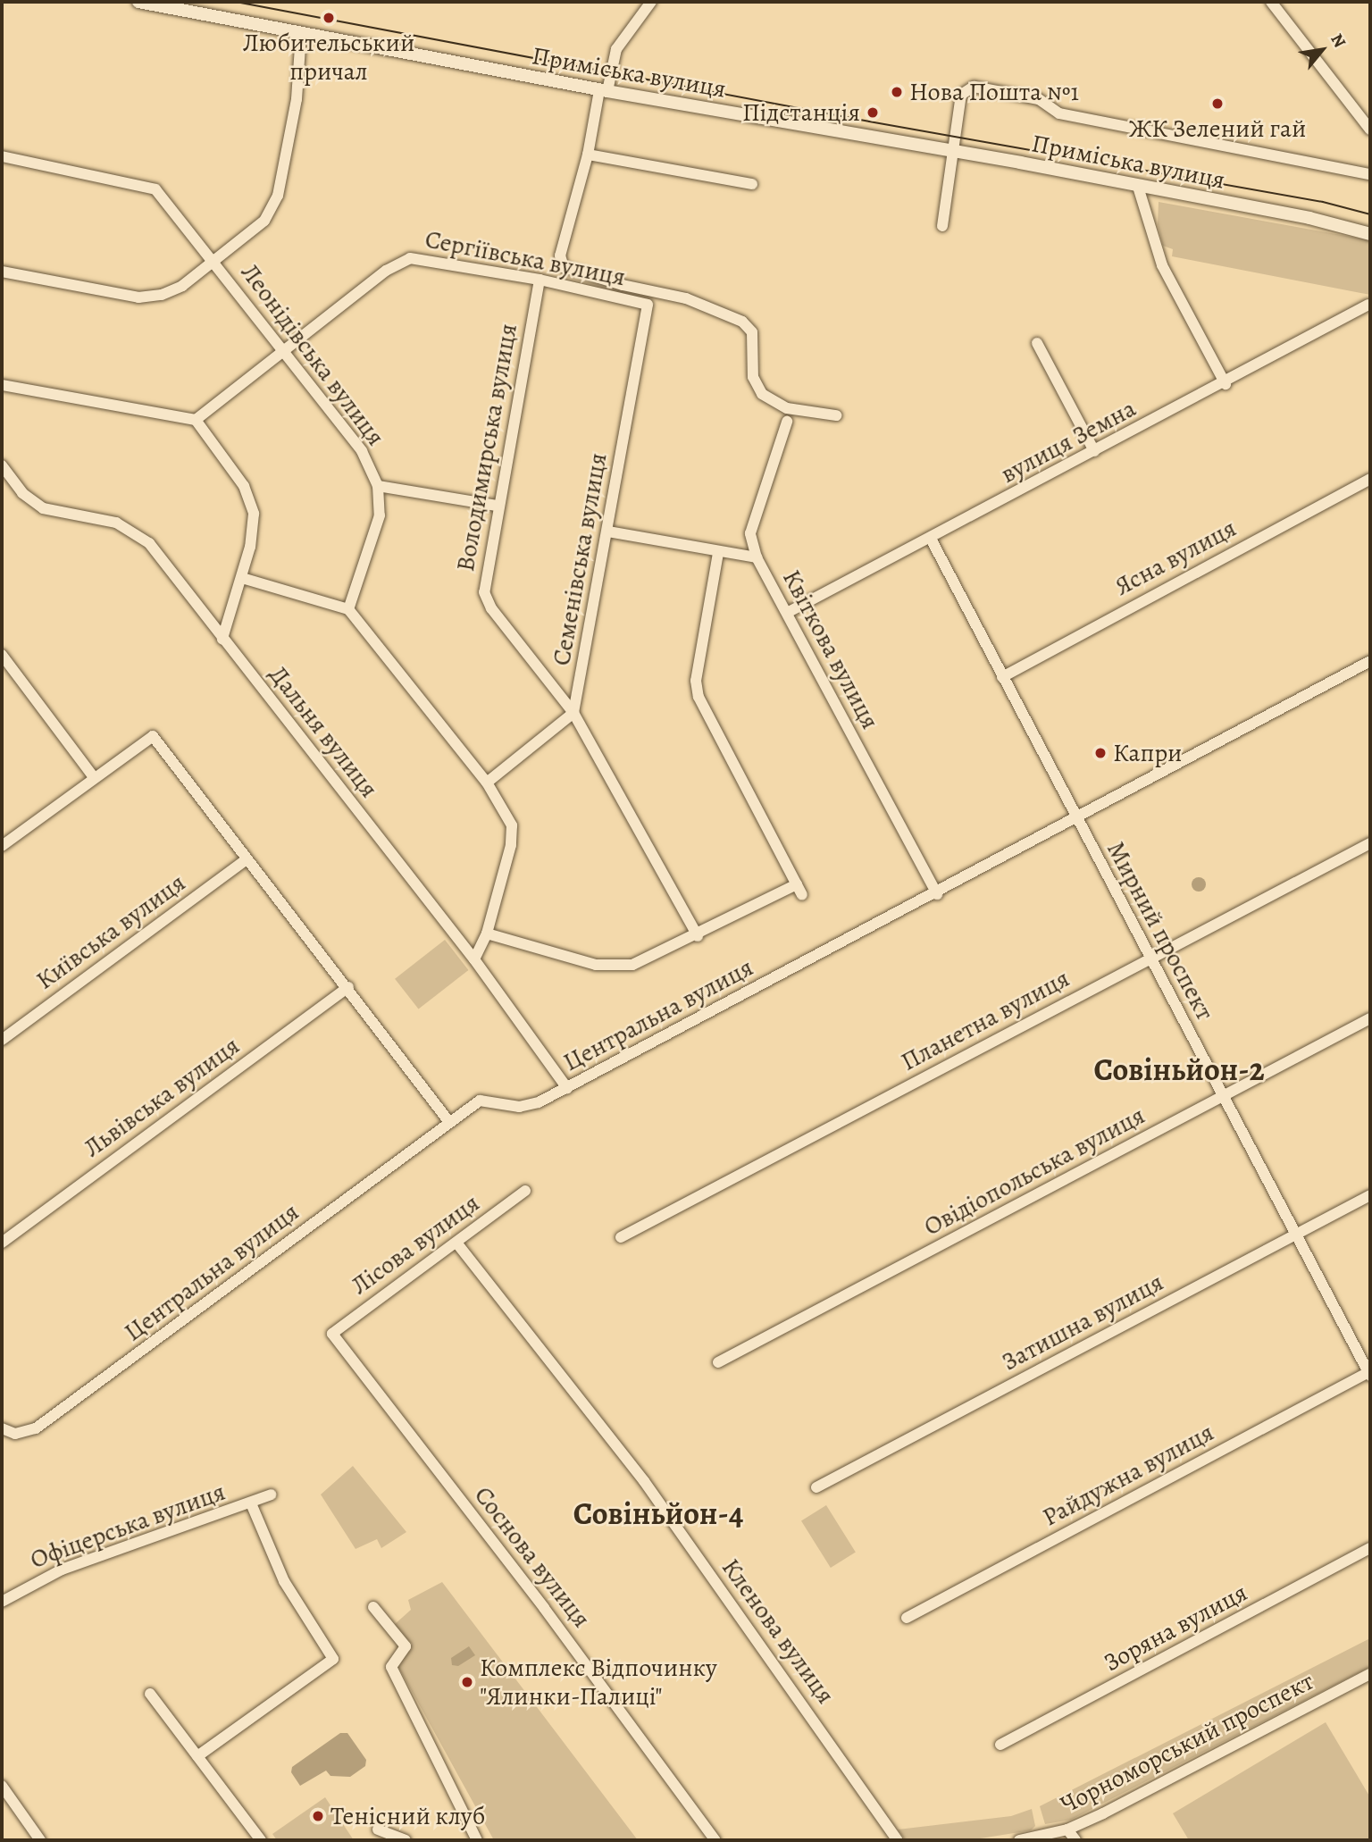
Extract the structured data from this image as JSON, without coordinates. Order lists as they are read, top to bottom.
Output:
{
  "streets": {
    "street": [
      "Приміська вулиця",
      "Сергіївська вулиця",
      "Леонідівська вулиця",
      "вулиця Земна",
      "Володимирська вулиця",
      "Ясна вулиця",
      "Семенівська вулиця",
      "Квіткова вулиця",
      "Дальня вулиця",
      "Мирний проспект",
      "Київська вулиця",
      "Центральна вулиця",
      "Планетна вулиця",
      "Львівська вулиця",
      "Овідіопольська вулиця",
      "Лісова вулиця",
      "Затишна вулиця",
      "Райдужна вулиця",
      "Офіцерська вулиця",
      "Соснова вулиця",
      "Зоряна вулиця",
      "Кленова вулиця",
      "Чорноморський проспект"
    ]
  },
  "crossings": [
    ["Сергіївська вулиця", "Леонідівська вулиця"],
    ["Сергіївська вулиця", "Володимирська вулиця"],
    ["Сергіївська вулиця", "Семенівська вулиця"],
    ["вулиця Земна", "Квіткова вулиця"],
    ["вулиця Земна", "Мирний проспект"],
    ["Володимирська вулиця", "Семенівська вулиця"],
    ["Ясна вулиця", "Мирний проспект"],
    ["Семенівська вулиця", "Квіткова вулиця"],
    ["Квіткова вулиця", "Центральна вулиця"],
    ["Дальня вулиця", "Центральна вулиця"],
    ["Мирний проспект", "Центральна вулиця"],
    ["Мирний проспект", "Планетна вулиця"],
    ["Мирний проспект", "Овідіопольська вулиця"],
    ["Мирний проспект", "Затишна вулиця"],
    ["Мирний проспект", "Райдужна вулиця"],
    ["Лісова вулиця", "Соснова вулиця"],
    ["Лісова вулиця", "Кленова вулиця"]
  ],
  "districts": ["Совіньйон-2", "Совіньйон-4"],
  "places": [
    "Любительський причал",
    "Нова Пошта №1",
    "ЖК Зелений гай",
    "Підстанція",
    "Капри",
    "Комплекс Відпочинку \"Ялинки-Палиці\"",
    "Тенісний клуб"
  ],
  "north": "top right"
}
